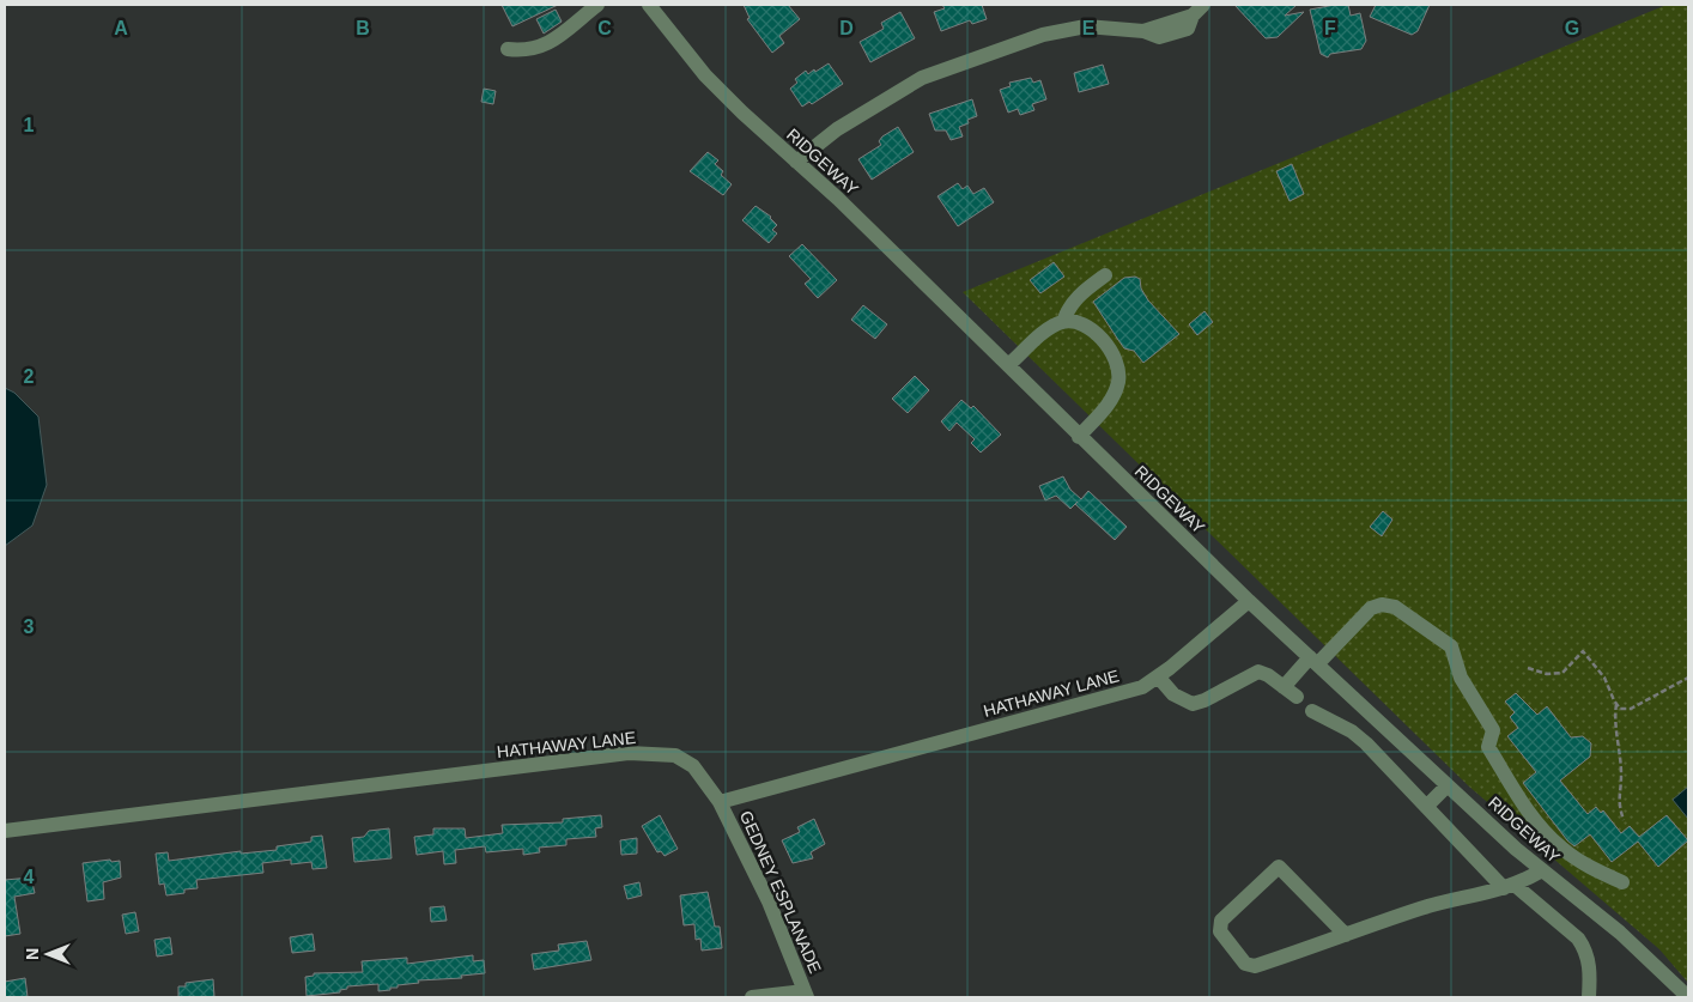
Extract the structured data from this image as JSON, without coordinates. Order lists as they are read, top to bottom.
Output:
{
  "streets": {
    "street": ["RIDGEWAY", "HATHAWAY LANE", "GEDNEY ESPLANADE"]
  },
  "crossings": [
    ["RIDGEWAY", "HATHAWAY LANE"],
    ["HATHAWAY LANE", "GEDNEY ESPLANADE"]
  ],
  "north": "left",
  "grid": {
    "columns": [
      "A",
      "B",
      "C",
      "D",
      "E",
      "F",
      "G"
    ],
    "rows": [
      "1",
      "2",
      "3",
      "4"
    ]
  }
}
